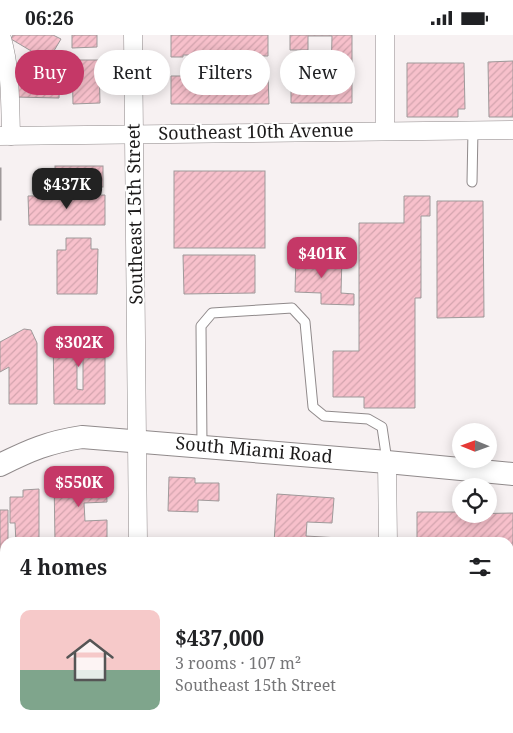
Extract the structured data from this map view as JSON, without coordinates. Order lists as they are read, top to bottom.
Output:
{
  "streets": {
    "street": ["Southeast 10th Avenue", "Southeast 15th Street", "South Miami Road"]
  },
  "crossings": [
    ["Southeast 10th Avenue", "Southeast 15th Street"],
    ["Southeast 15th Street", "South Miami Road"]
  ],
  "north": "left",
  "page": {
    "status": "06:26",
    "chip": [
      "Buy",
      "Rent",
      "Filters",
      "New"
    ],
    "price": [
      "$437K",
      "$401K",
      "$302K",
      "$550K"
    ],
    "heading": "4 homes",
    "list": [
      {
        "name": "$437,000",
        "note": "3 rooms · 107 m² · Southeast 15th Street"
      }
    ]
  }
}
